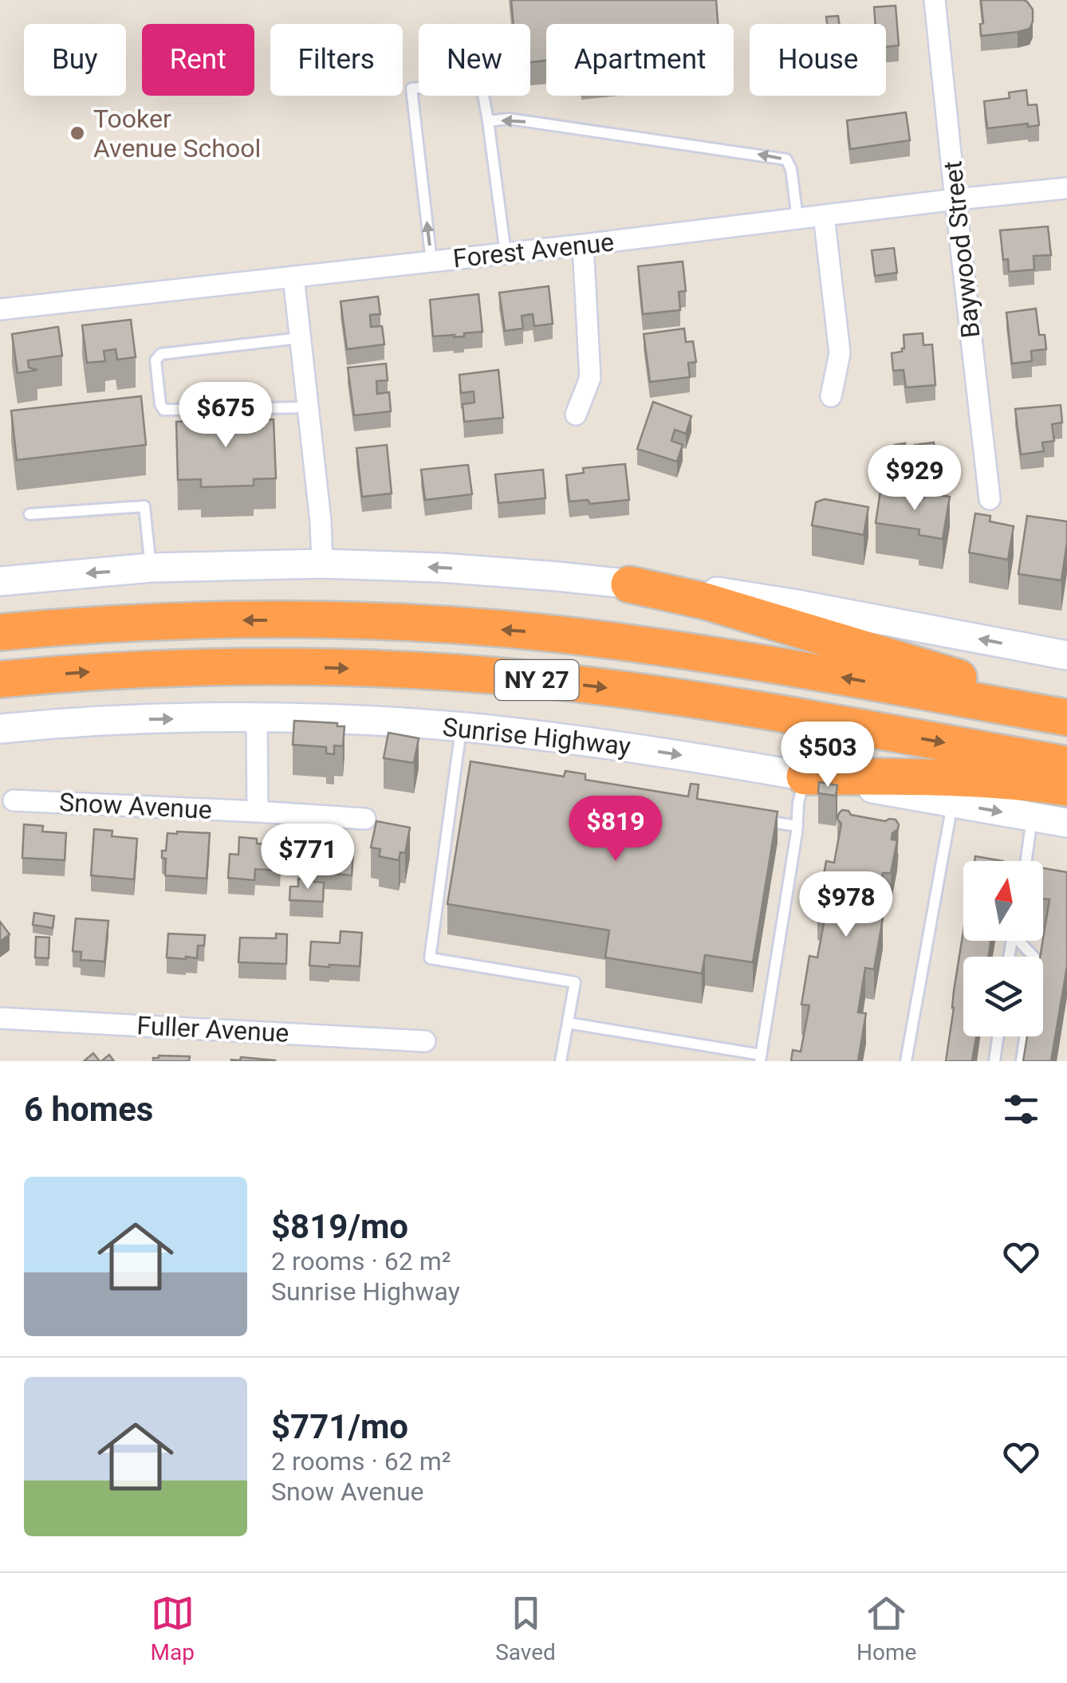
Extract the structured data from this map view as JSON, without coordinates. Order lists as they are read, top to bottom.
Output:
{
  "streets": {
    "highway": ["NY 27", "Sunrise Highway"],
    "street": [
      "Baywood Street",
      "Forest Avenue",
      "Snow Avenue",
      "Fuller Avenue"
    ]
  },
  "crossings": [
    ["Baywood Street", "Forest Avenue"]
  ],
  "places": ["Tooker Avenue School"],
  "north": "top",
  "page": {
    "chip": [
      "Buy",
      "Rent",
      "Filters",
      "New",
      "Apartment",
      "House"
    ],
    "price": [
      "$675",
      "$929",
      "$503",
      "$819",
      "$771",
      "$978"
    ],
    "heading": "6 homes",
    "list": [
      {
        "name": "$819/mo",
        "note": "2 rooms · 62 m² · Sunrise Highway"
      },
      {
        "name": "$771/mo",
        "note": "2 rooms · 62 m² · Snow Avenue"
      }
    ],
    "tabs": ["Map", "Saved", "Home"]
  }
}
